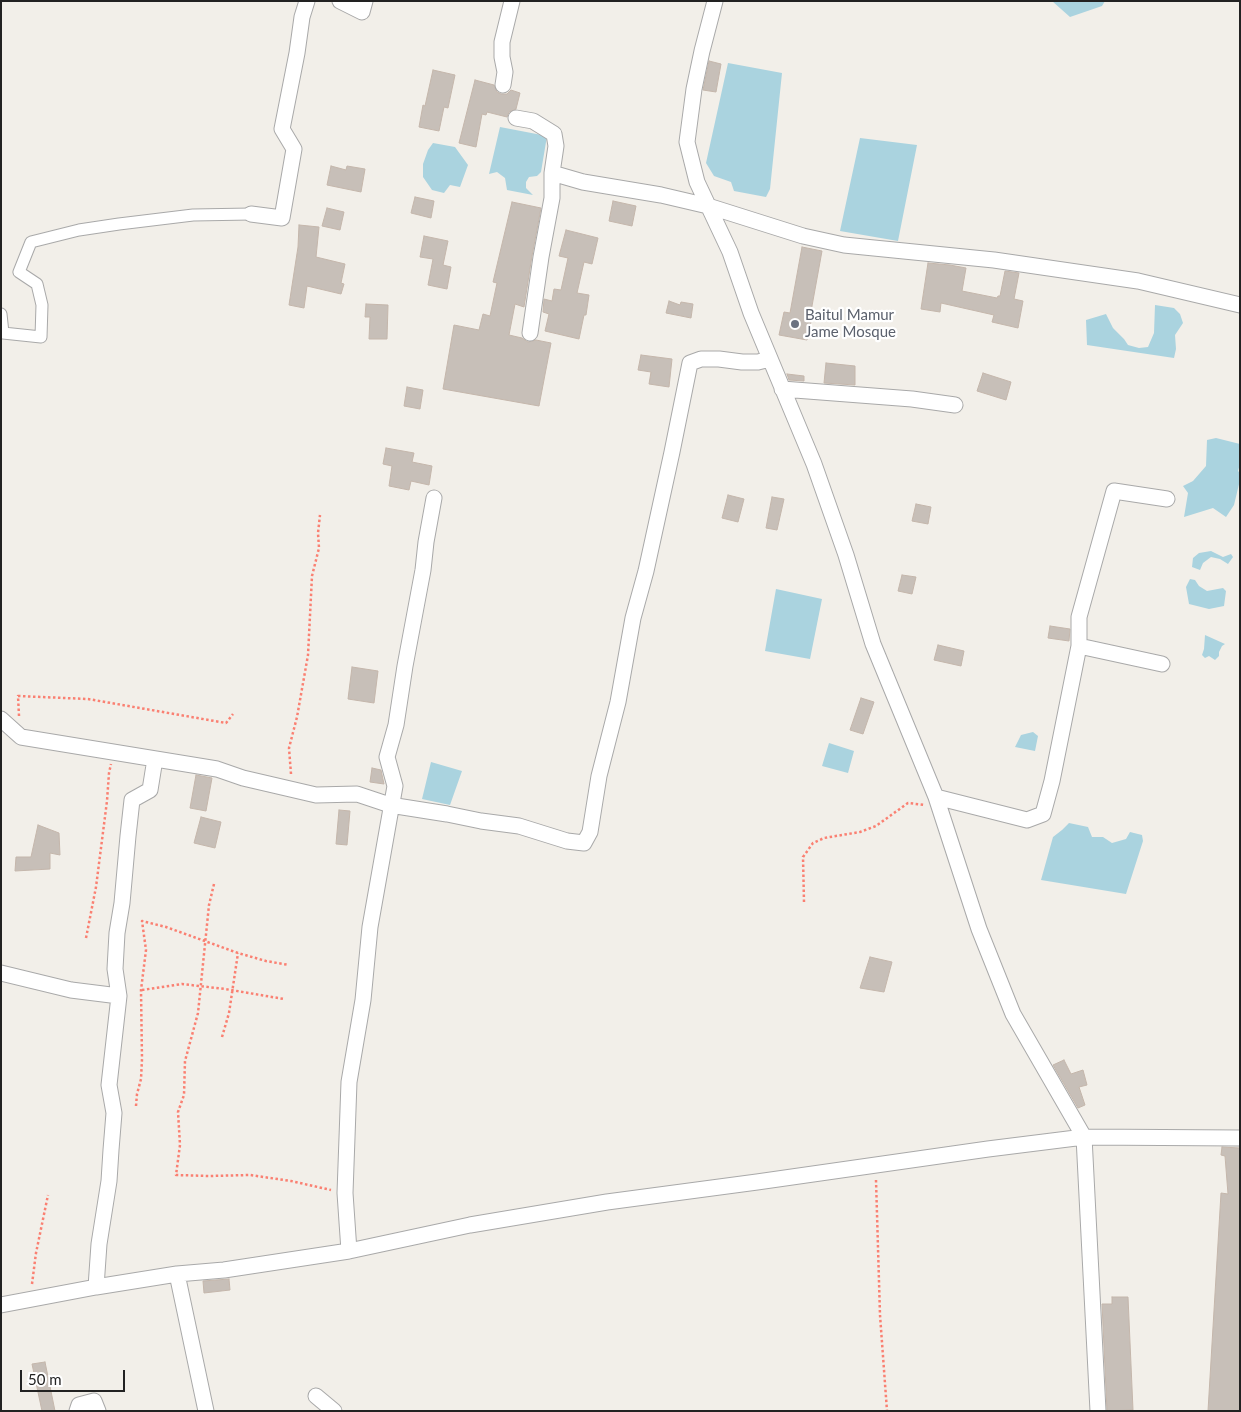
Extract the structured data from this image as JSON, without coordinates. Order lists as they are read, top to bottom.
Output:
{
  "places": ["Baitul Mamur Jame Mosque"],
  "scale_bar": "50 m"
}
